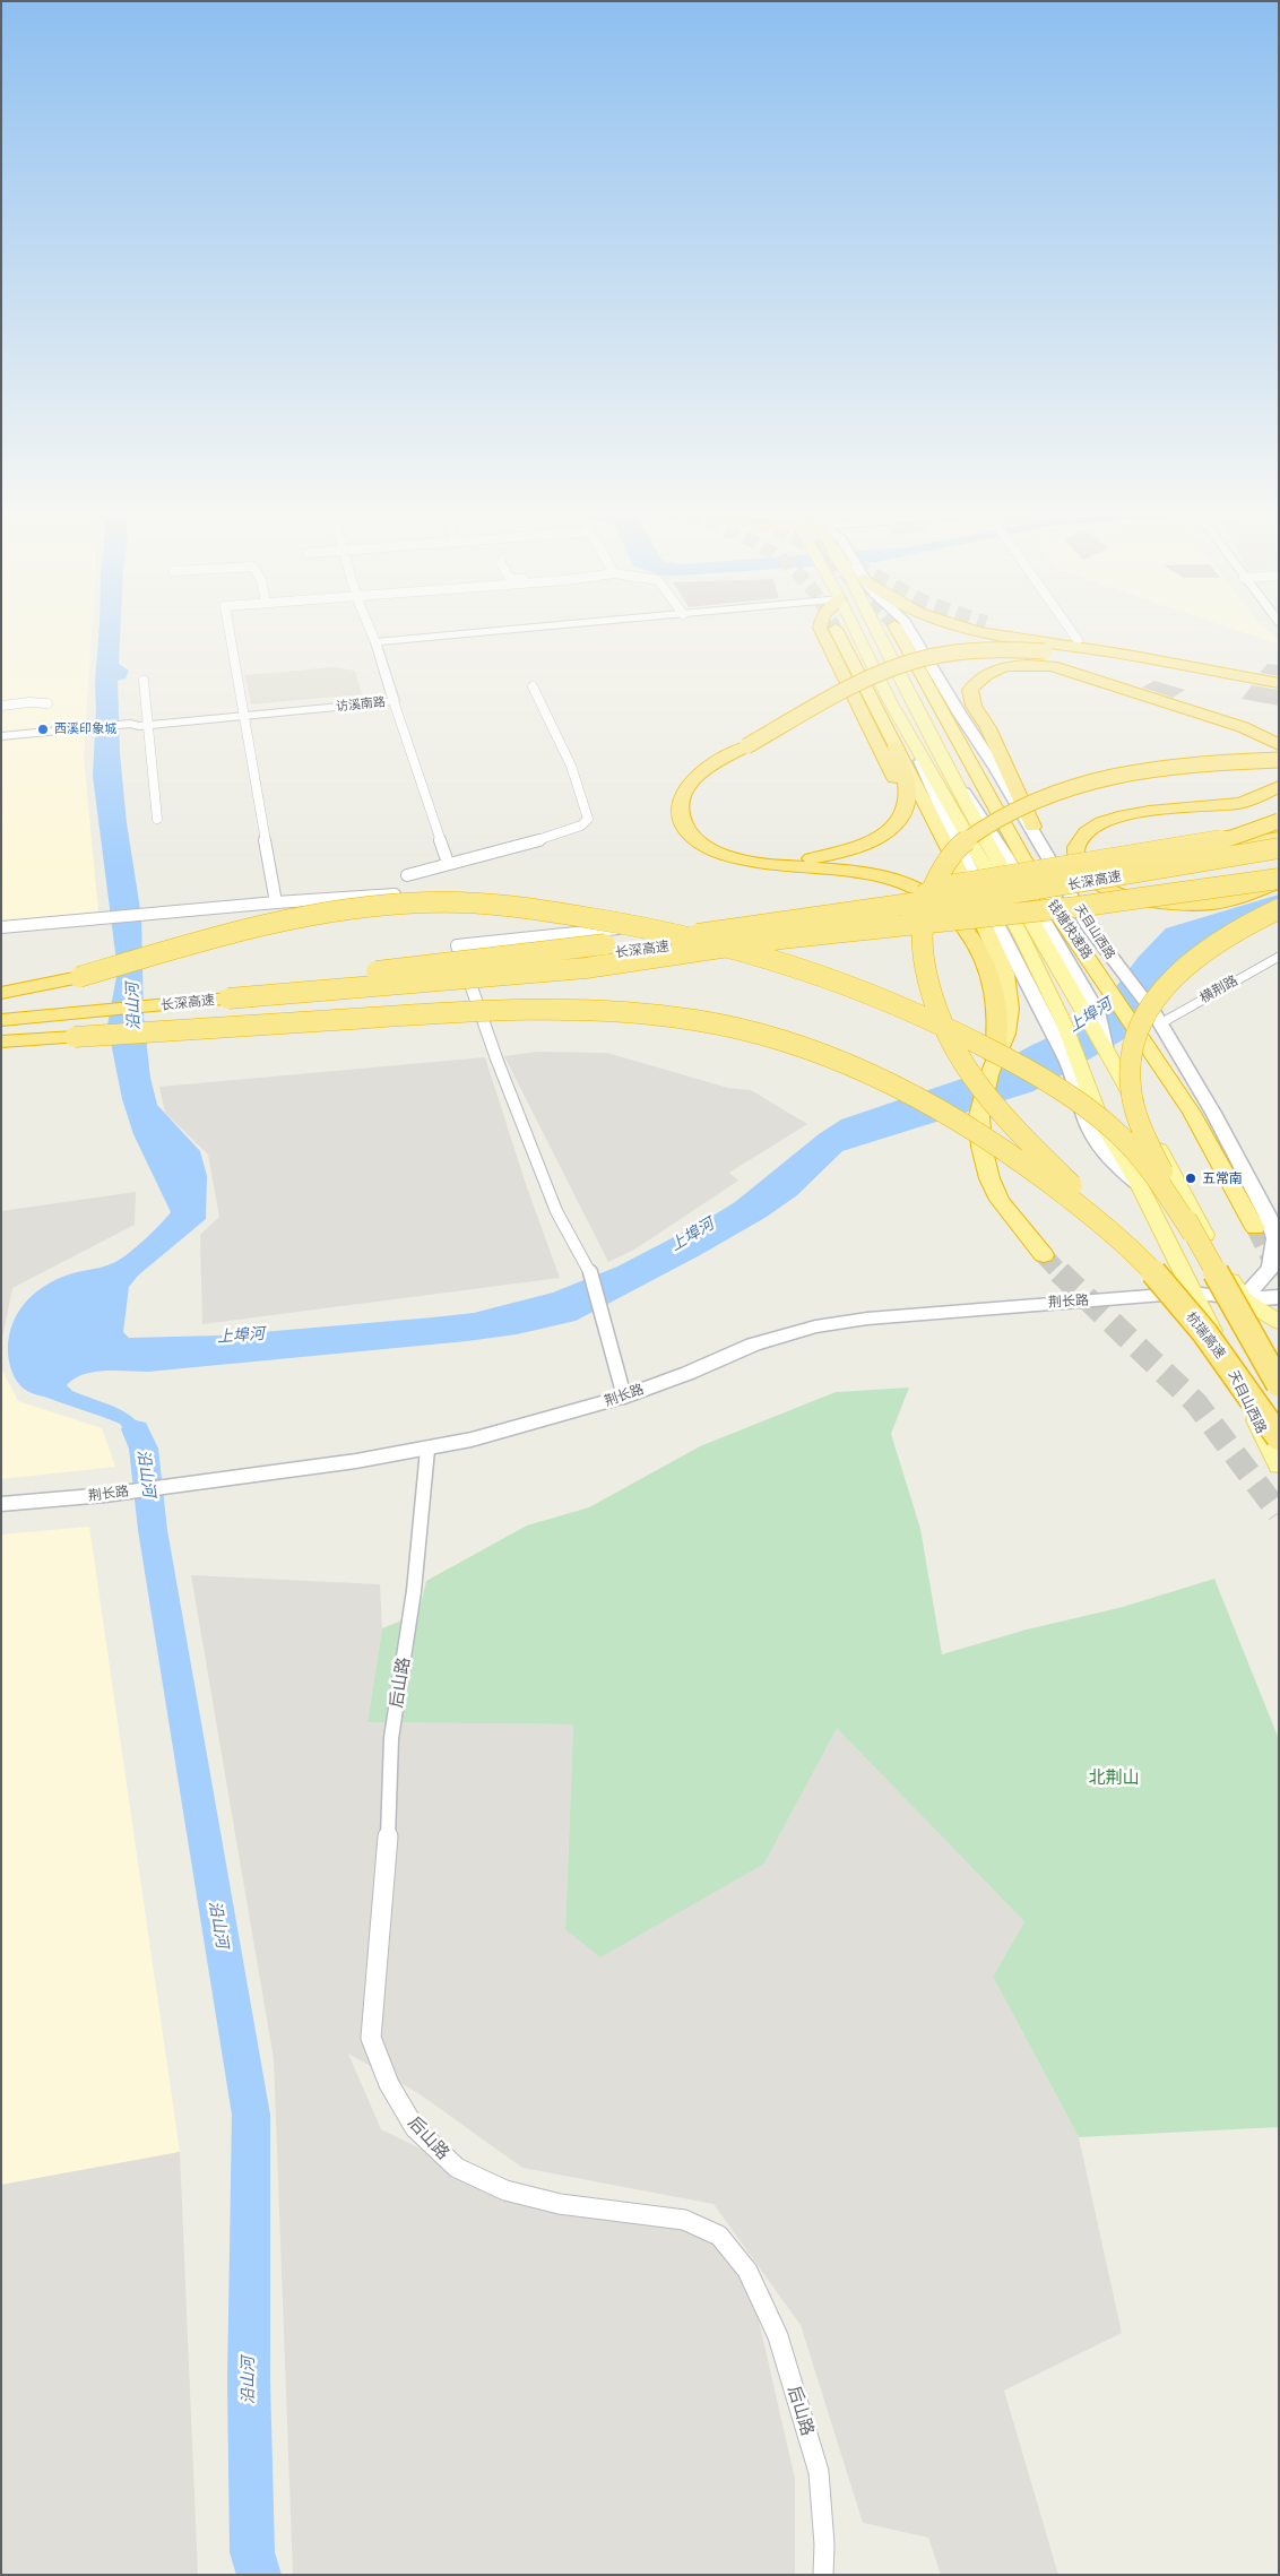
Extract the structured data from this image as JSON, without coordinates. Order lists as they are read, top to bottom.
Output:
{
  "streets": {
    "highway": ["长深高速", "钱塘快速路", "杭瑞高速"],
    "main road": ["天目山西路", "荆长路"],
    "street": ["访溪南路", "横荆路", "后山路"]
  },
  "crossings": [
    ["天目山西路", "横荆路"],
    ["天目山西路", "荆长路"],
    ["荆长路", "后山路"]
  ],
  "water": ["沿山河", "上埠河"],
  "parks": ["北荆山"],
  "places": ["西溪印象城", "五常南"]
}
